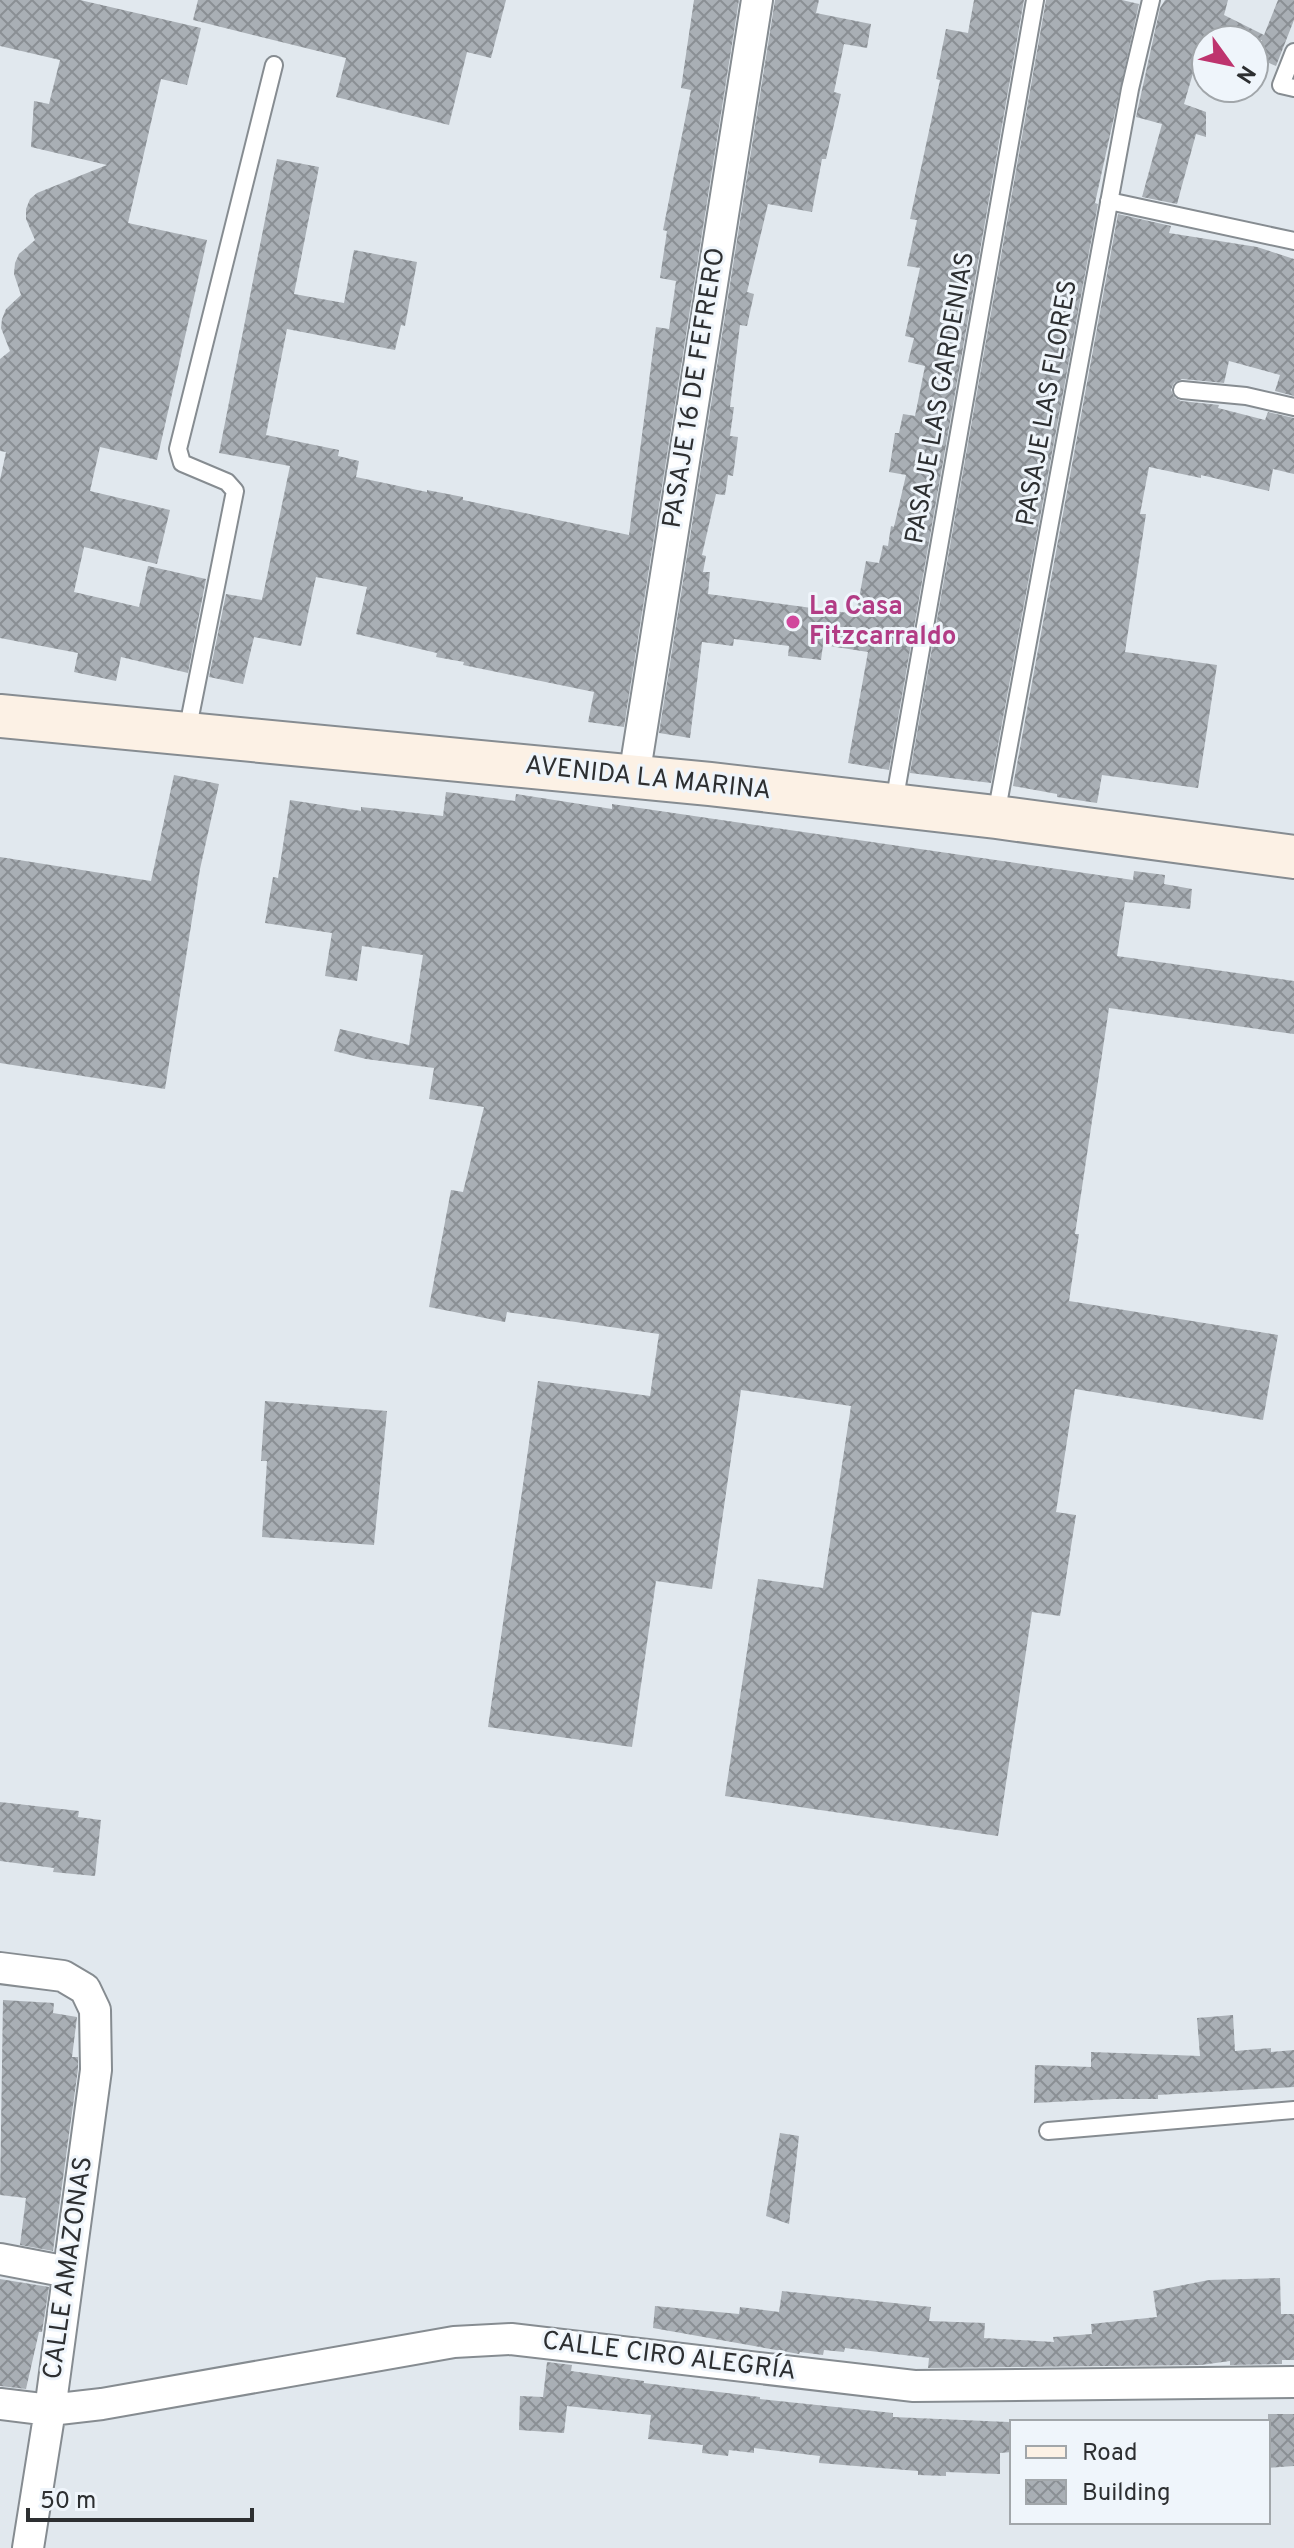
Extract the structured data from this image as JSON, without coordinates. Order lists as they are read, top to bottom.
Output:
{
  "streets": {
    "main road": ["AVENIDA LA MARINA"],
    "street": ["PASAJE 16 DE FEFRERO", "CALLE AMAZONAS", "CALLE CIRO ALEGRÍA"],
    "lane": ["PASAJE LAS GARDENIAS", "PASAJE LAS FLORES"]
  },
  "crossings": [
    ["PASAJE 16 DE FEFRERO", "AVENIDA LA MARINA"],
    ["PASAJE LAS GARDENIAS", "AVENIDA LA MARINA"],
    ["PASAJE LAS FLORES", "AVENIDA LA MARINA"],
    ["CALLE AMAZONAS", "CALLE CIRO ALEGRÍA"]
  ],
  "places": ["La Casa Fitzcarraldo"],
  "legend": ["Road", "Building"],
  "scale_bar": "50 m",
  "north": "bottom right"
}
